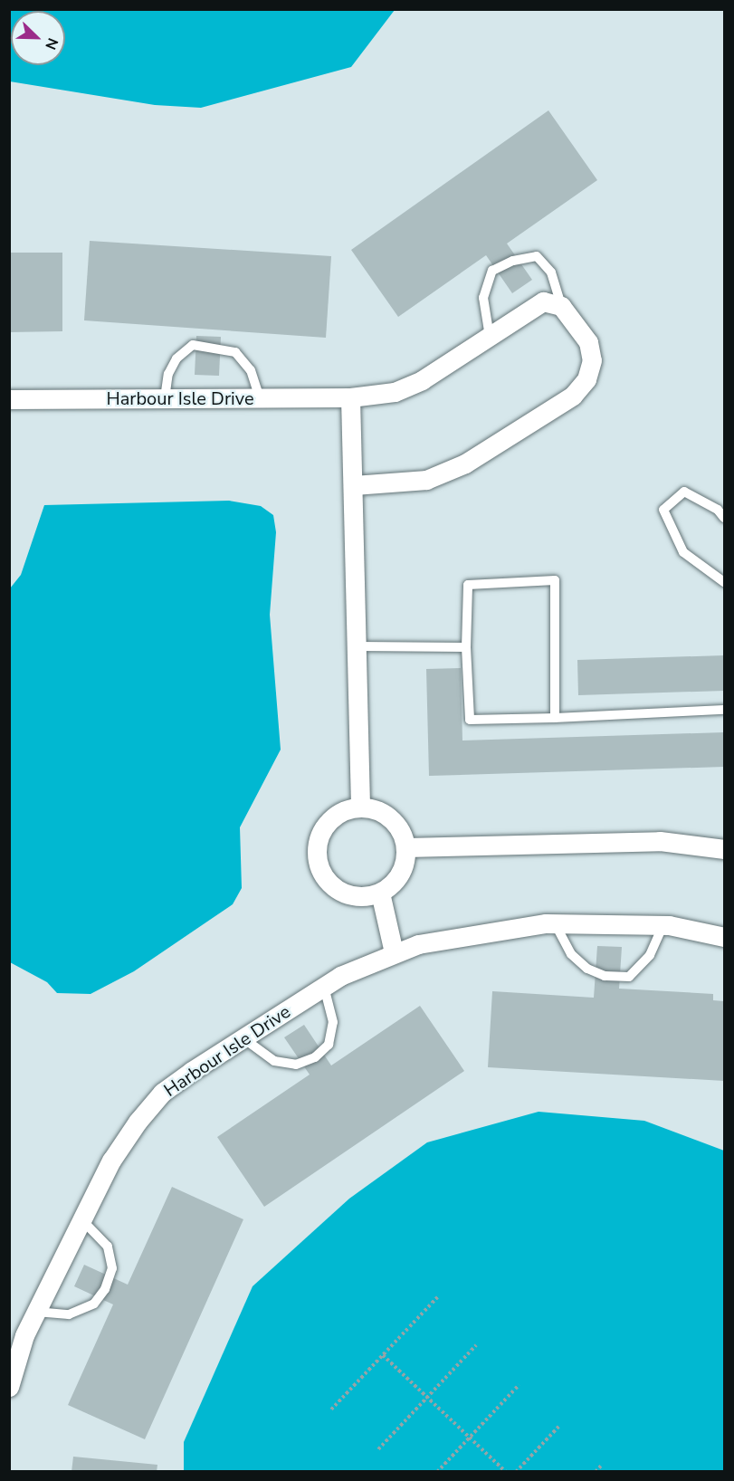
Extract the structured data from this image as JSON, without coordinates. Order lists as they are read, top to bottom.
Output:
{
  "streets": {
    "street": ["Harbour Isle Drive"]
  },
  "north": "bottom right"
}
